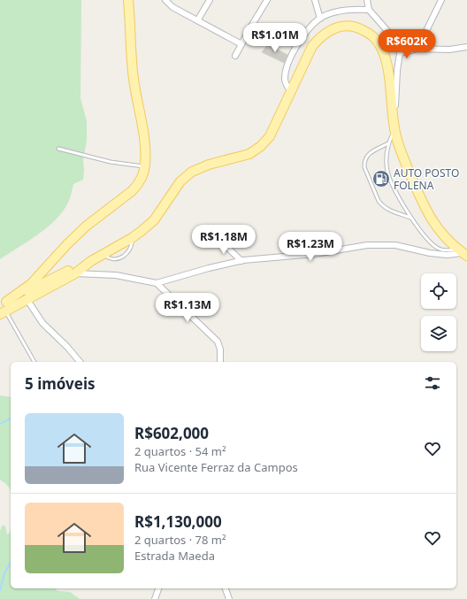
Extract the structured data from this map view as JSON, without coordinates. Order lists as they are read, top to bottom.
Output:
{
  "places": {
    "fuel station": ["AUTO POSTO FOLENA"]
  },
  "page": {
    "price": [
      "R$1.01M",
      "R$602K",
      "R$1.18M",
      "R$1.23M",
      "R$1.13M"
    ],
    "heading": "5 imóveis",
    "list": [
      {
        "name": "R$602,000",
        "note": "2 quartos · 54 m² · Rua Vicente Ferraz da Campos"
      },
      {
        "name": "R$1,130,000",
        "note": "2 quartos · 78 m² · Estrada Maeda"
      }
    ]
  }
}
